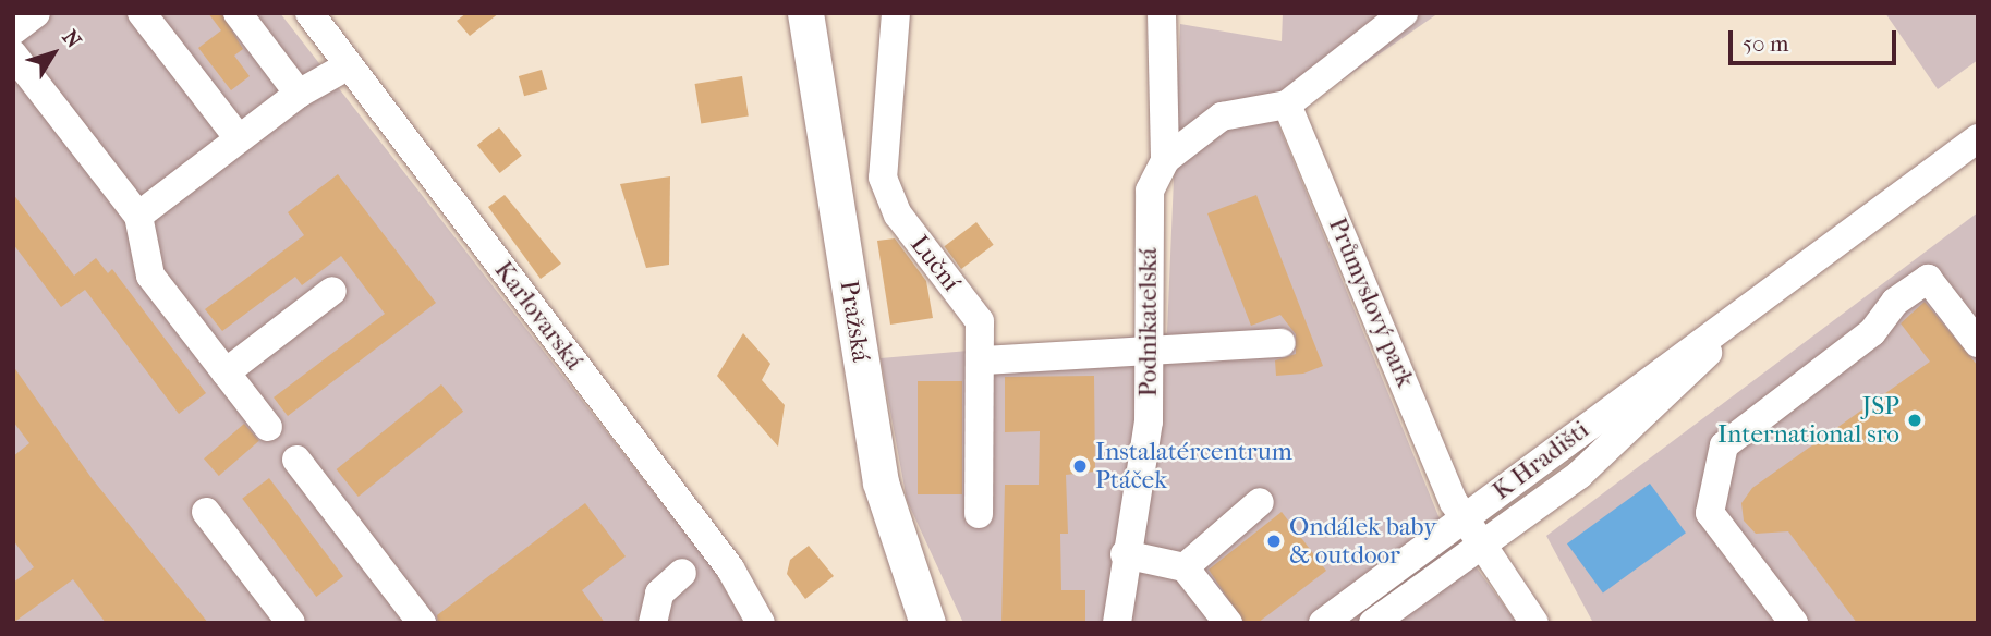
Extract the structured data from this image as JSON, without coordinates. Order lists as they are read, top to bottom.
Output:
{
  "streets": {
    "main road": ["Pražská"],
    "street": [
      "Luční",
      "Průmyslový park",
      "Karlovarská",
      "Podnikatelská",
      "K Hradišti"
    ]
  },
  "crossings": [
    ["Průmyslový park", "Podnikatelská"],
    ["Průmyslový park", "K Hradišti"]
  ],
  "places": ["JSP International sro", "Instalatércentrum Ptáček", "Ondálek baby & outdoor"],
  "scale_bar": "50 m",
  "north": "top right"
}
